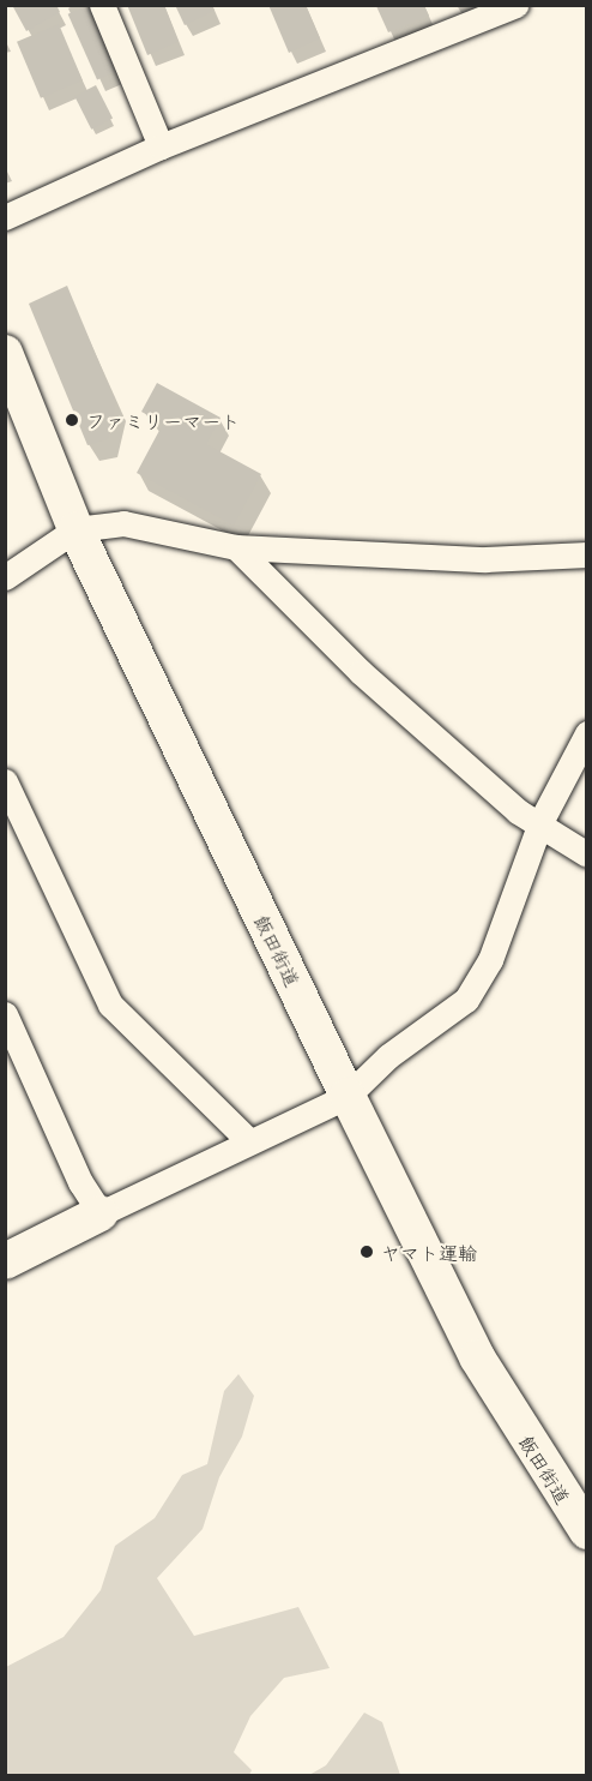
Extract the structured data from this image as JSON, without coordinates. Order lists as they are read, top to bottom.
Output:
{
  "streets": {
    "main road": ["飯田街道"]
  },
  "places": ["ファミリーマート", "ヤマト運輸"]
}
